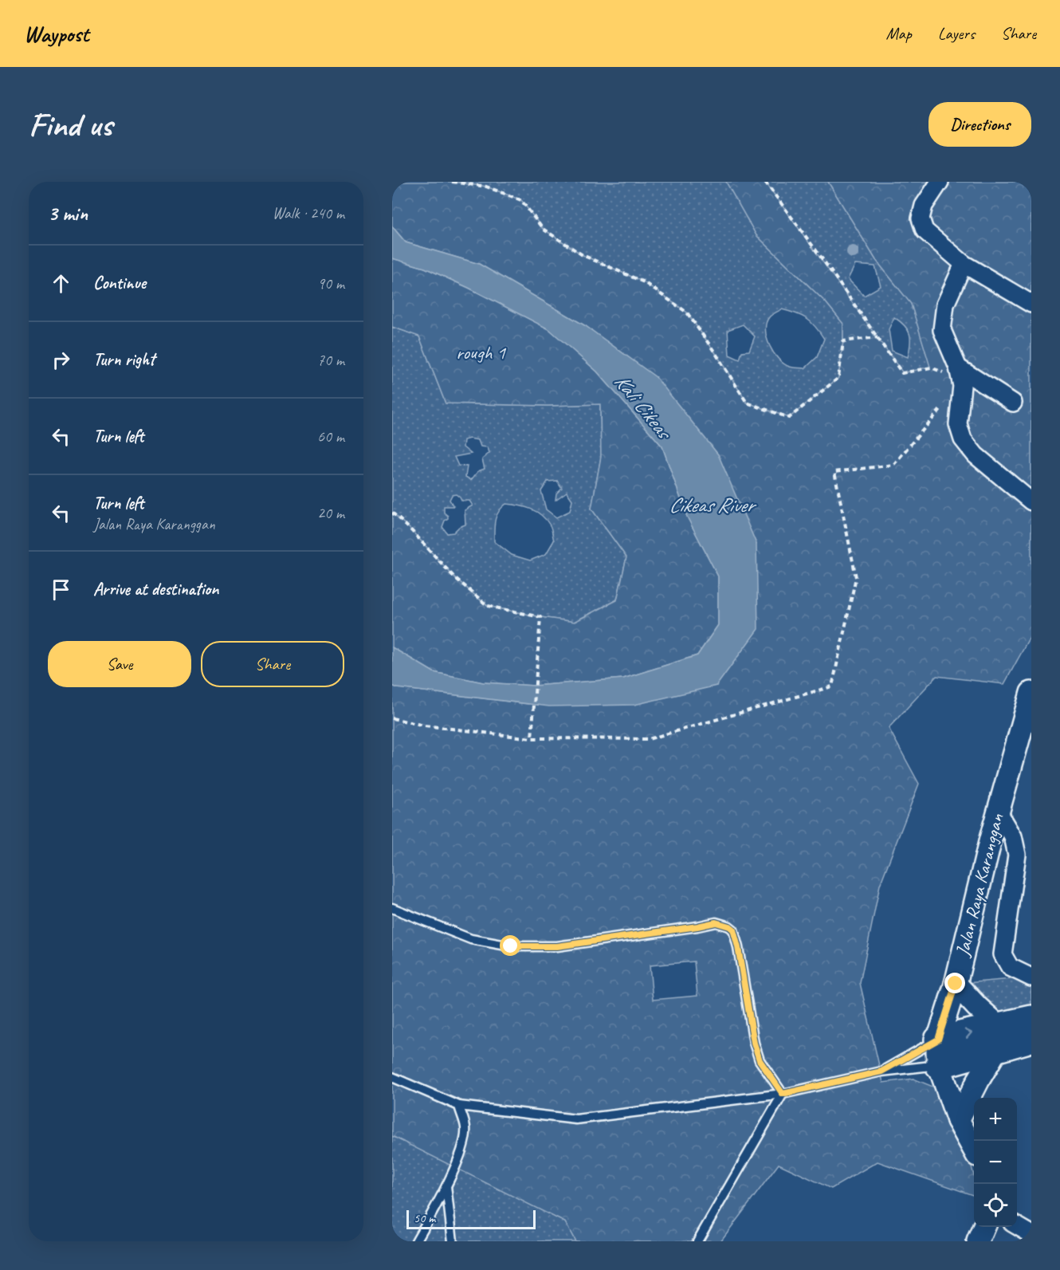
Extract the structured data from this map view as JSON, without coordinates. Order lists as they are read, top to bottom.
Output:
{
  "streets": {
    "street": ["Jalan Raya Karanggan"]
  },
  "water": ["Kali Cikeas", "Cikeas River"],
  "parks": ["rough 1"],
  "scale_bar": "50 m",
  "page": {
    "header": "Waypost",
    "nav": ["Map", "Layers", "Share"],
    "buttons": [
      "Directions",
      ["Save", "Share"]
    ],
    "title": "Find us",
    "heading": ["3 min", "Walk · 240 m"],
    "list": [
      ["Continue", "90 m"],
      ["Turn right", "70 m"],
      ["Turn left", "60 m"],
      ["Turn left", "Jalan Raya Karanggan", "20 m"],
      "Arrive at destination"
    ],
    "map_buttons": ["+", "−"],
    "scale": "50 m"
  }
}
